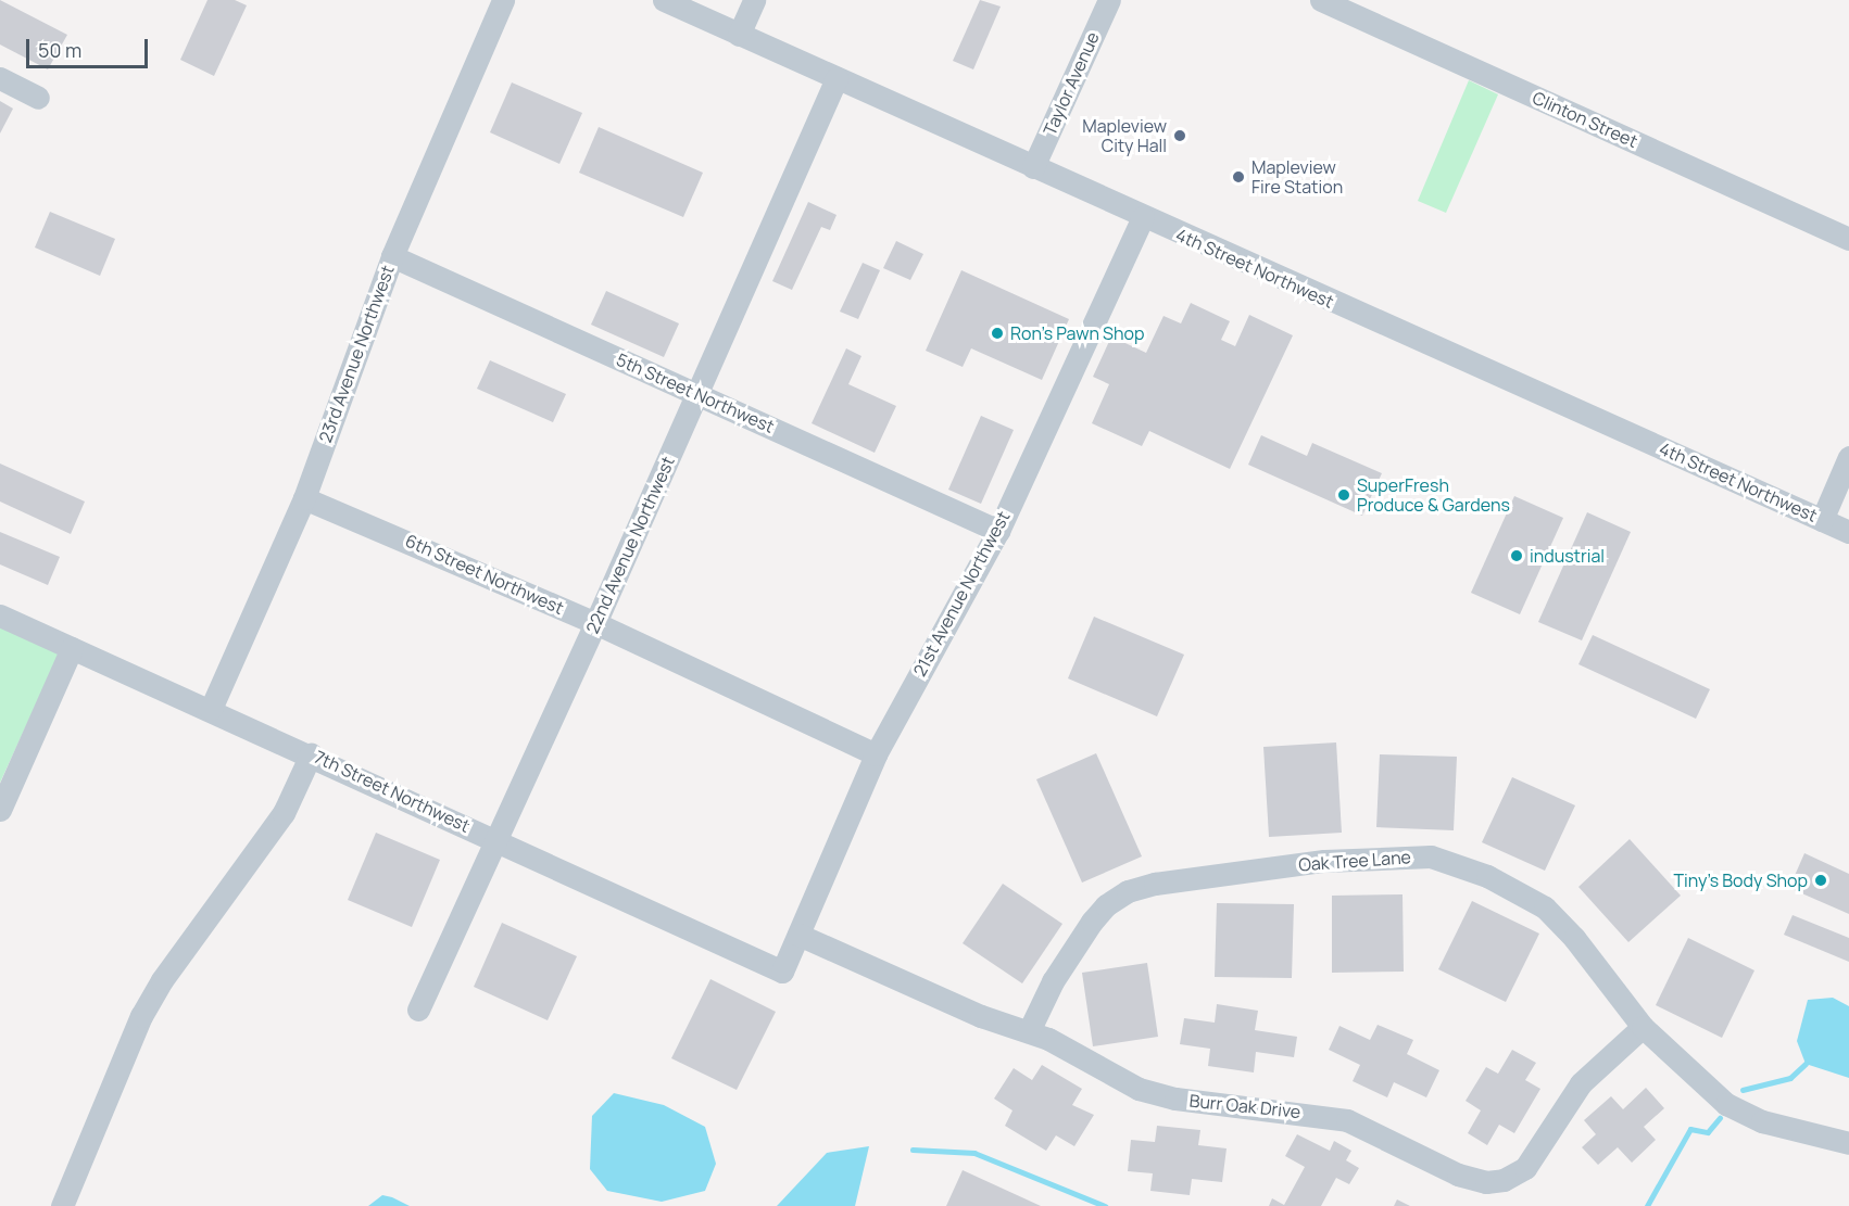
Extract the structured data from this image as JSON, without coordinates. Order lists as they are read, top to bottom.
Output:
{
  "streets": {
    "street": [
      "Taylor Avenue",
      "Clinton Street",
      "4th Street Northwest",
      "23rd Avenue Northwest",
      "5th Street Northwest",
      "22nd Avenue Northwest",
      "6th Street Northwest",
      "21st Avenue Northwest",
      "7th Street Northwest",
      "Oak Tree Lane",
      "Burr Oak Drive"
    ]
  },
  "crossings": [
    ["Taylor Avenue", "4th Street Northwest"],
    ["4th Street Northwest", "22nd Avenue Northwest"],
    ["4th Street Northwest", "21st Avenue Northwest"],
    ["23rd Avenue Northwest", "5th Street Northwest"],
    ["23rd Avenue Northwest", "6th Street Northwest"],
    ["23rd Avenue Northwest", "7th Street Northwest"],
    ["5th Street Northwest", "22nd Avenue Northwest"],
    ["5th Street Northwest", "21st Avenue Northwest"],
    ["22nd Avenue Northwest", "6th Street Northwest"],
    ["22nd Avenue Northwest", "7th Street Northwest"],
    ["6th Street Northwest", "21st Avenue Northwest"],
    ["21st Avenue Northwest", "7th Street Northwest"],
    ["21st Avenue Northwest", "Burr Oak Drive"],
    ["Oak Tree Lane", "Burr Oak Drive"]
  ],
  "places": [
    "Mapleview City Hall",
    "Mapleview Fire Station",
    "Ron's Pawn Shop",
    "SuperFresh Produce & Gardens",
    "industrial",
    "Tiny's Body Shop"
  ],
  "scale_bar": "50 m"
}
